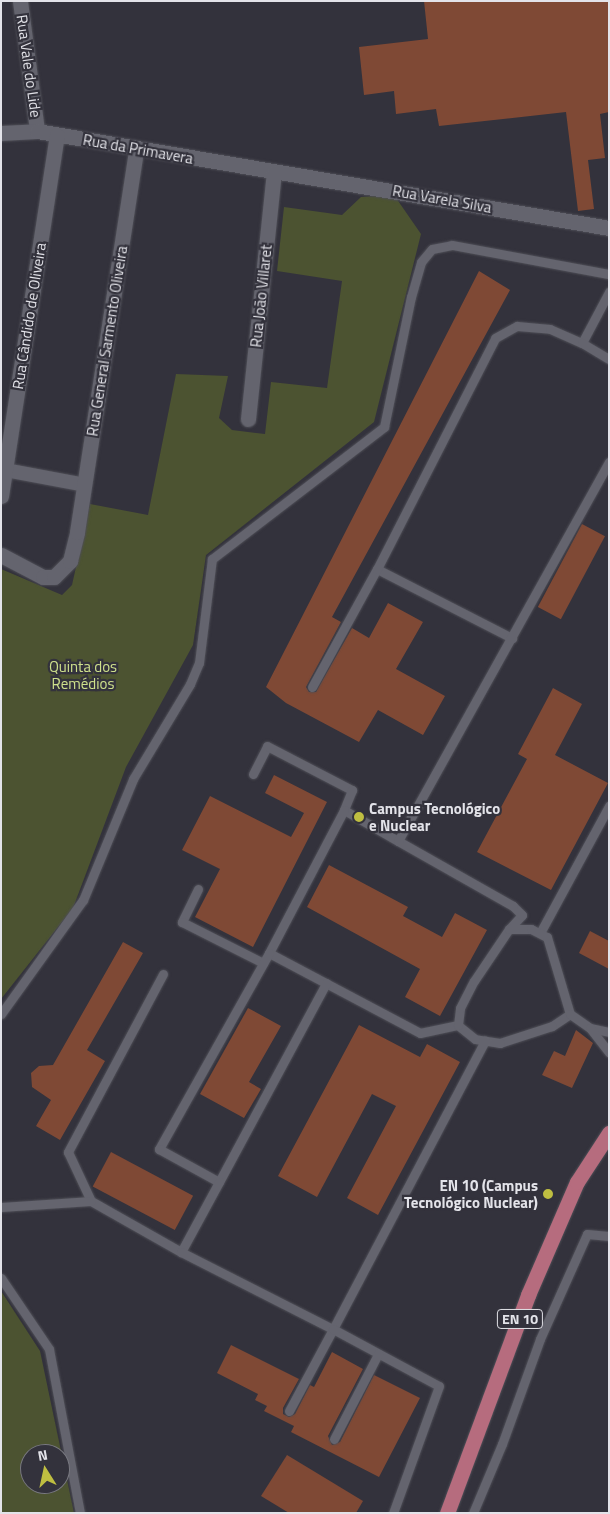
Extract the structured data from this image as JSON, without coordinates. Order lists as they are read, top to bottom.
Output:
{
  "streets": {
    "main road": ["EN 10"],
    "street": [
      "Rua Vale do Lide",
      "Rua da Primavera",
      "Rua Varela Silva",
      "Rua João Villaret",
      "Rua Cândido de Oliveira",
      "Rua General Sarmento Oliveira"
    ]
  },
  "crossings": [
    ["Rua Vale do Lide", "Rua da Primavera"],
    ["Rua da Primavera", "Rua Varela Silva"],
    ["Rua da Primavera", "Rua João Villaret"],
    ["Rua da Primavera", "Rua Cândido de Oliveira"],
    ["Rua da Primavera", "Rua General Sarmento Oliveira"],
    ["Rua Varela Silva", "Rua João Villaret"]
  ],
  "parks": ["Quinta dos Remédios"],
  "places": ["Campus Tecnológico e Nuclear", "EN 10 (Campus Tecnológico Nuclear)"],
  "north": "top"
}
